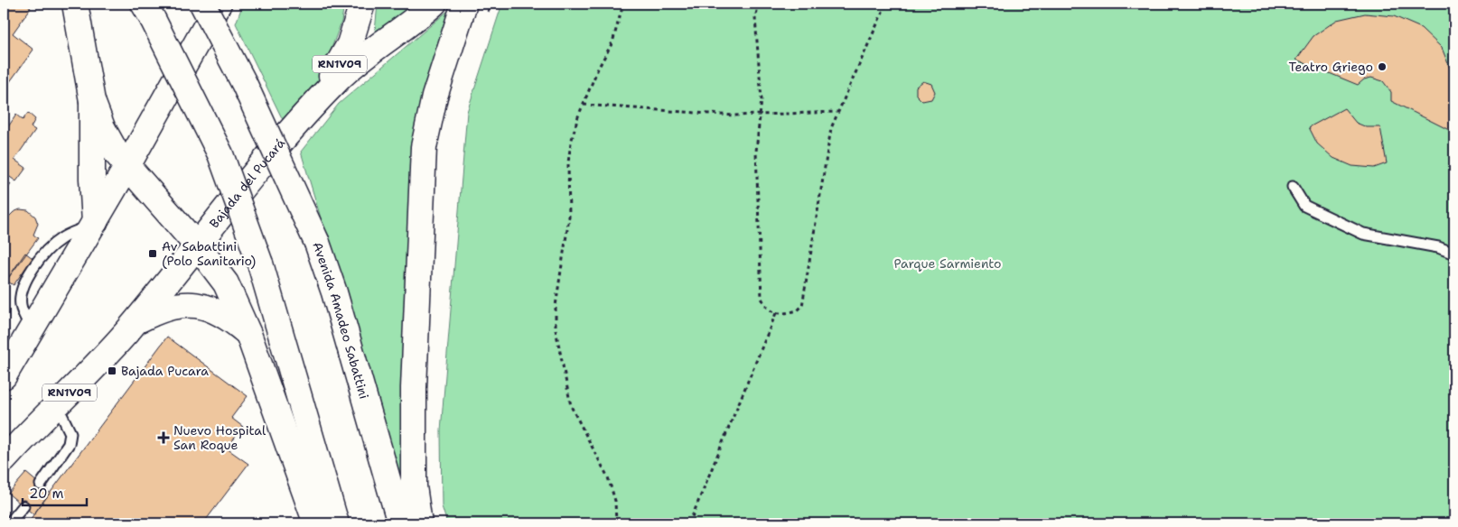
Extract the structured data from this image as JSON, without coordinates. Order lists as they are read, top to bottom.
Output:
{
  "streets": {
    "main road": ["RN1V09", "Bajada del Pucará", "Avenida Amadeo Sabattini"]
  },
  "crossings": [
    ["RN1V09", "Bajada del Pucará"]
  ],
  "parks": ["Parque Sarmiento"],
  "places": {
    "other": ["Teatro Griego"],
    "transit": ["Av Sabattini (Polo Sanitario)", "Bajada Pucara"],
    "health": ["Nuevo Hospital San Roque"]
  },
  "scale_bar": "20 m"
}
